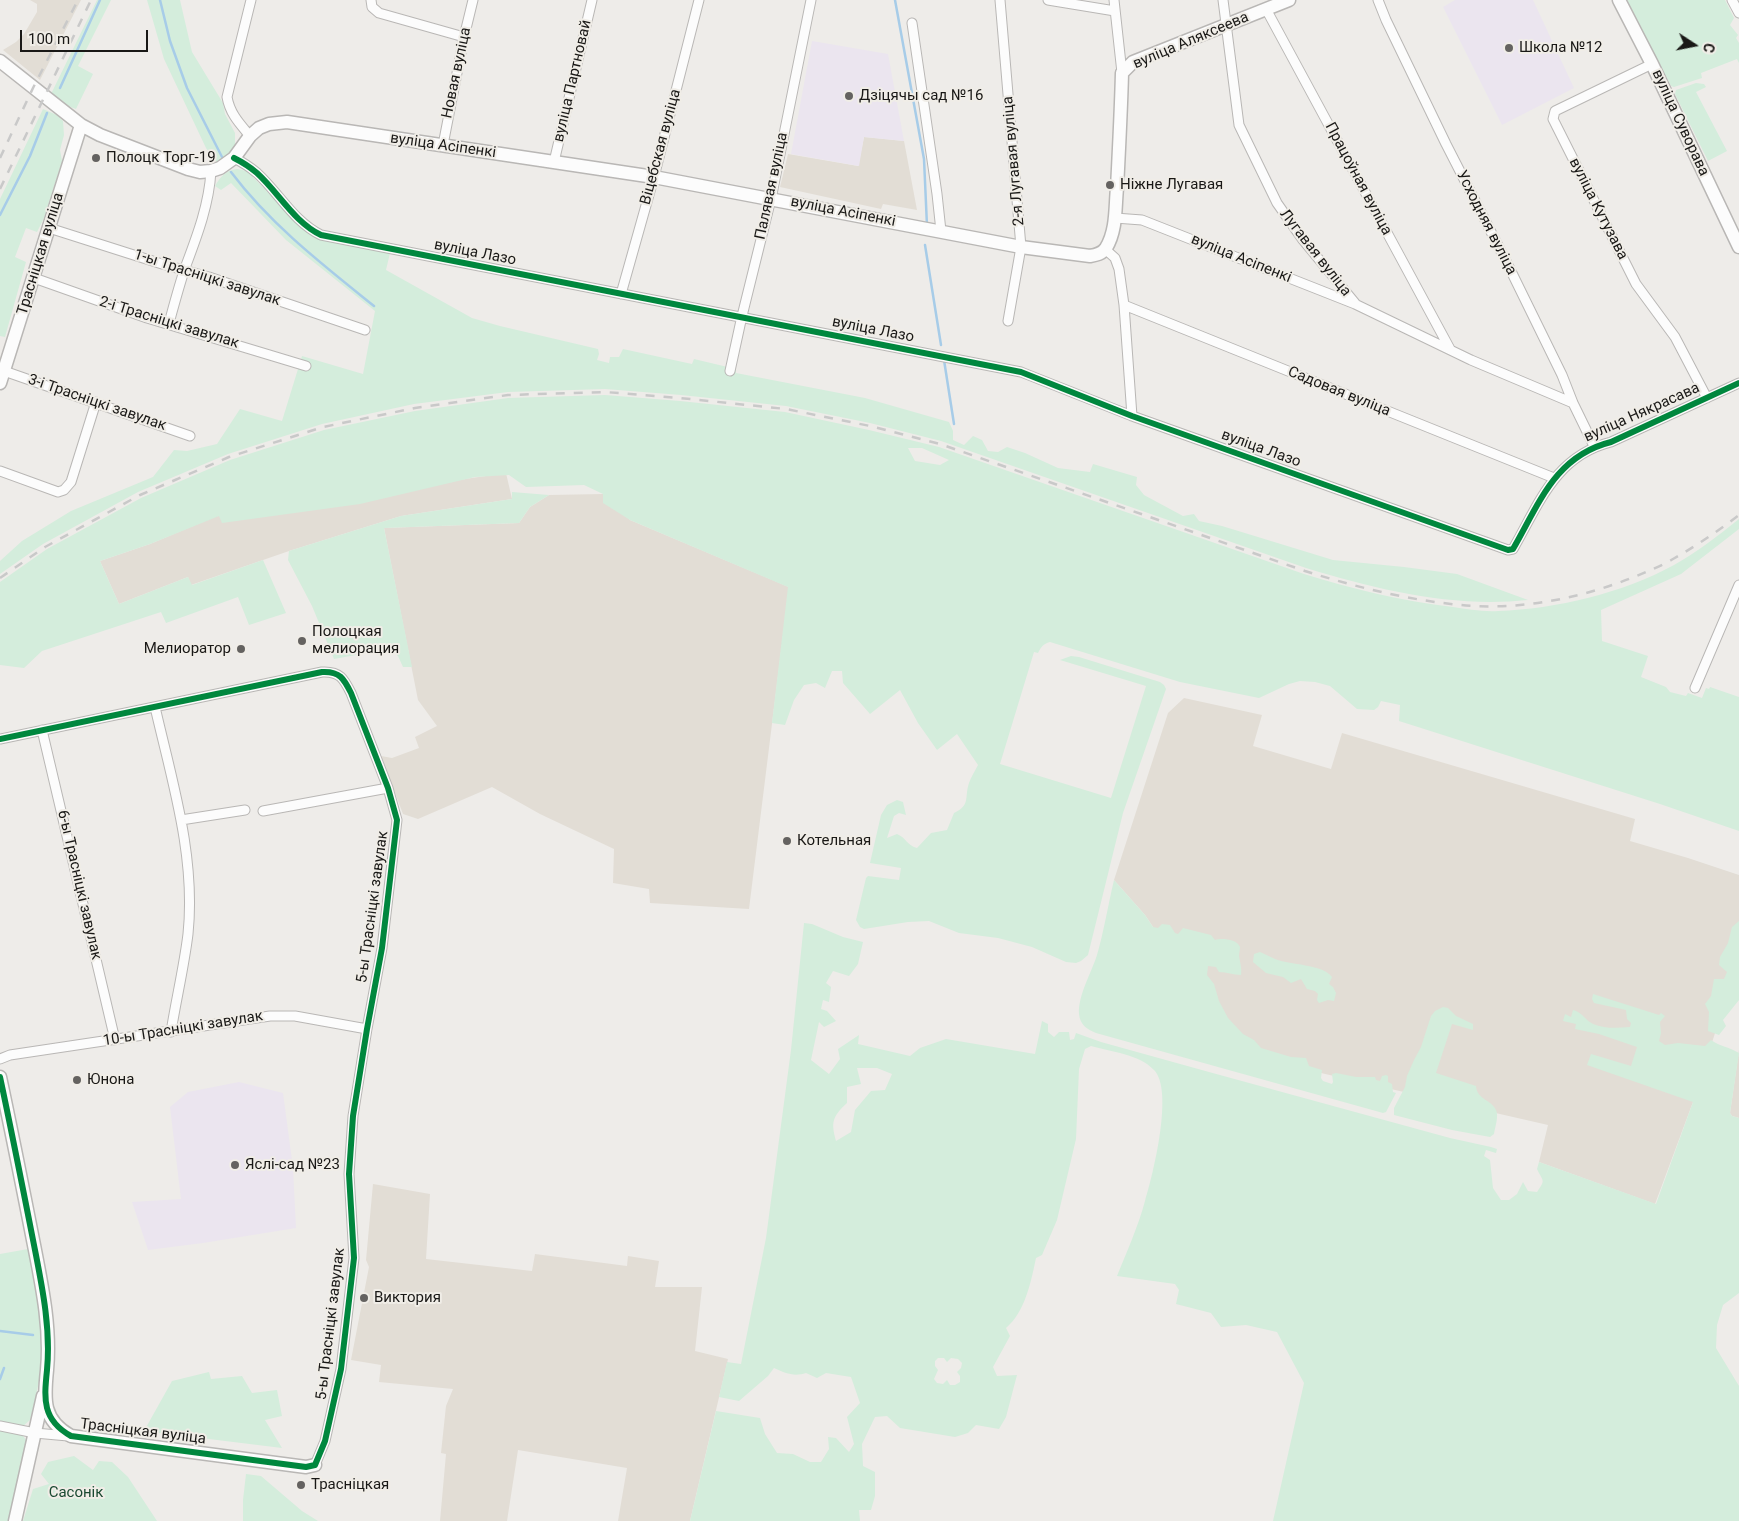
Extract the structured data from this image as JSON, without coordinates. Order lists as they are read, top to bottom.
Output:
{
  "streets": {
    "street": [
      "вуліца Аляксеева",
      "Новая вуліца",
      "вуліца Партновай",
      "вуліца Суворава",
      "вуліца Асіпенкі",
      "Віцебская вуліца",
      "2-я Лугавая вуліца",
      "Працоўная вуліца",
      "Палявая вуліца",
      "вуліца Кутузава",
      "Усходняя вуліца",
      "вуліца Лазо",
      "Лугавая вуліца",
      "Трасніцкая вуліца",
      "1-ы Трасніцкі завулак",
      "2-і Трасніцкі завулак",
      "Садовая вуліца",
      "3-і Трасніцкі завулак",
      "вуліца Някрасава",
      "6-ы Трасніцкі завулак",
      "5-ы Трасніцкі завулак",
      "10-ы Трасніцкі завулак"
    ]
  },
  "crossings": [
    ["вуліца Аляксеева", "Працоўная вуліца"],
    ["вуліца Аляксеева", "Лугавая вуліца"],
    ["Новая вуліца", "вуліца Асіпенкі"],
    ["вуліца Партновай", "вуліца Асіпенкі"],
    ["вуліца Суворава", "вуліца Кутузава"],
    ["вуліца Асіпенкі", "Віцебская вуліца"],
    ["вуліца Асіпенкі", "2-я Лугавая вуліца"],
    ["вуліца Асіпенкі", "Працоўная вуліца"],
    ["вуліца Асіпенкі", "Палявая вуліца"],
    ["вуліца Асіпенкі", "Усходняя вуліца"],
    ["вуліца Асіпенкі", "вуліца Лазо"],
    ["вуліца Асіпенкі", "Лугавая вуліца"],
    ["Віцебская вуліца", "вуліца Лазо"],
    ["Палявая вуліца", "вуліца Лазо"],
    ["вуліца Кутузава", "вуліца Някрасава"],
    ["Усходняя вуліца", "вуліца Някрасава"],
    ["вуліца Лазо", "вуліца Някрасава"],
    ["Трасніцкая вуліца", "1-ы Трасніцкі завулак"],
    ["Трасніцкая вуліца", "2-і Трасніцкі завулак"],
    ["Трасніцкая вуліца", "3-і Трасніцкі завулак"],
    ["Трасніцкая вуліца", "5-ы Трасніцкі завулак"],
    ["Садовая вуліца", "вуліца Някрасава"],
    ["6-ы Трасніцкі завулак", "5-ы Трасніцкі завулак"],
    ["6-ы Трасніцкі завулак", "10-ы Трасніцкі завулак"],
    ["5-ы Трасніцкі завулак", "10-ы Трасніцкі завулак"]
  ],
  "parks": ["Сасонік"],
  "places": [
    "Школа №12",
    "Дзіцячы сад №16",
    "Полоцк Торг-19",
    "Ніжне Лугавая",
    "Полоцкая мелиорация",
    "Мелиоратор",
    "Котельная",
    "Юнона",
    "Яслі-сад №23",
    "Виктория",
    "Трасніцкая"
  ],
  "scale_bar": "100 m",
  "north": "right"
}
